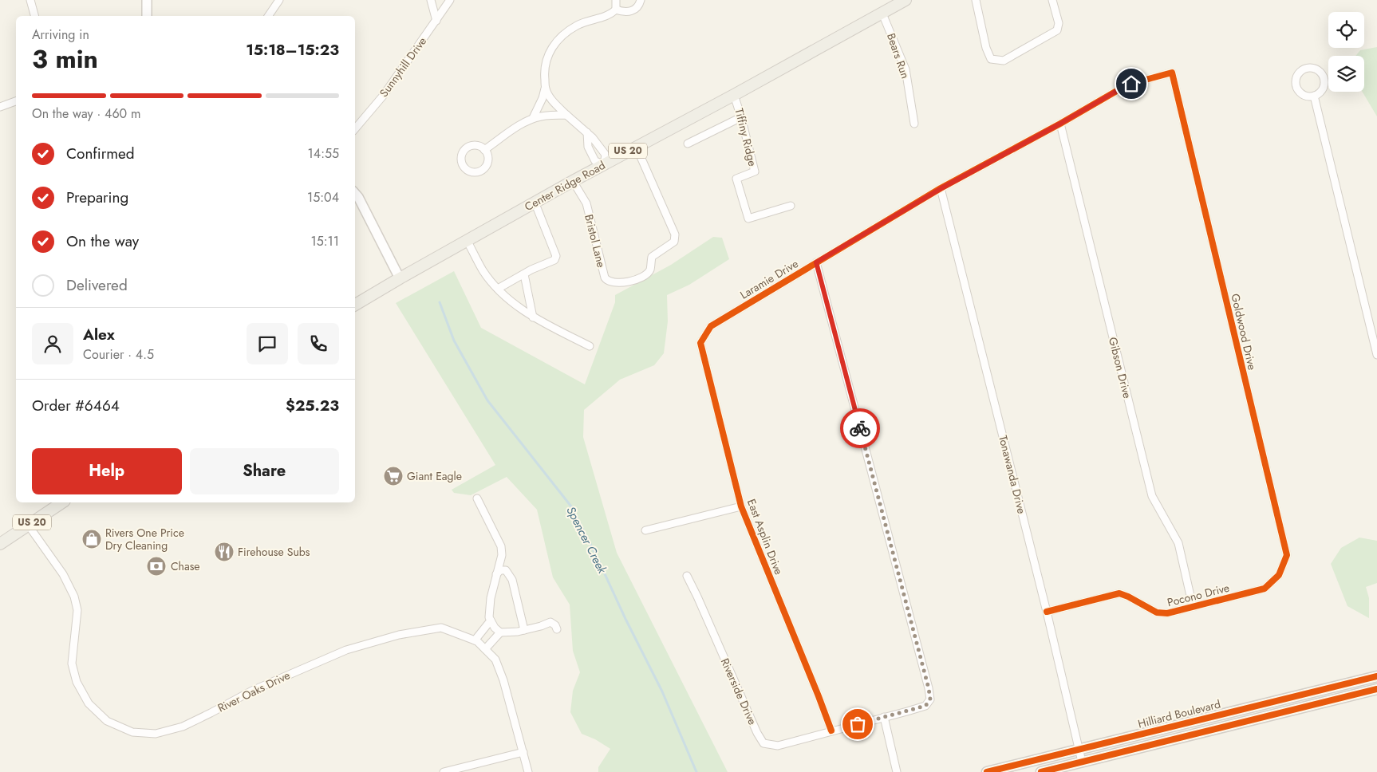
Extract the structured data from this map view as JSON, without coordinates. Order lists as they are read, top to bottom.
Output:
{
  "streets": {
    "main road": ["US 20", "Center Ridge Road", "Hilliard Boulevard"],
    "street": [
      "Bears Run",
      "Sunnyhill Drive",
      "Tiffiny Ridge",
      "Bristol Lane",
      "Laramie Drive",
      "Goldwood Drive",
      "Gibson Drive",
      "Tonawanda Drive",
      "East Asplin Drive",
      "Pocono Drive",
      "River Oaks Drive",
      "Riverside Drive"
    ]
  },
  "crossings": [
    ["Bears Run", "Center Ridge Road"],
    ["Tiffiny Ridge", "Center Ridge Road"],
    ["US 20", "River Oaks Drive"],
    ["Center Ridge Road", "Bristol Lane"],
    ["Laramie Drive", "Goldwood Drive"],
    ["Laramie Drive", "Gibson Drive"],
    ["Laramie Drive", "Tonawanda Drive"],
    ["Laramie Drive", "East Asplin Drive"],
    ["Goldwood Drive", "Pocono Drive"],
    ["Gibson Drive", "Pocono Drive"],
    ["Tonawanda Drive", "Pocono Drive"],
    ["Tonawanda Drive", "Hilliard Boulevard"],
    ["East Asplin Drive", "Riverside Drive"]
  ],
  "water": ["Spencer Creek"],
  "places": {
    "supermarket": ["Giant Eagle"],
    "shop": ["Rivers One Price Dry Cleaning"],
    "restaurant": ["Firehouse Subs"],
    "bank": ["Chase"]
  },
  "page": {
    "heading": ["3 min", "Arriving in", "15:18–15:23"],
    "panel": [
      "Alex",
      "Courier · 4.5",
      "Order #6464",
      "$25.23"
    ],
    "bar": "On the way · 460 m",
    "list": [
      ["Confirmed", "14:55"],
      ["Preparing", "15:04"],
      ["On the way", "15:11"],
      "Delivered"
    ],
    "buttons": ["Help", "Share"]
  }
}
